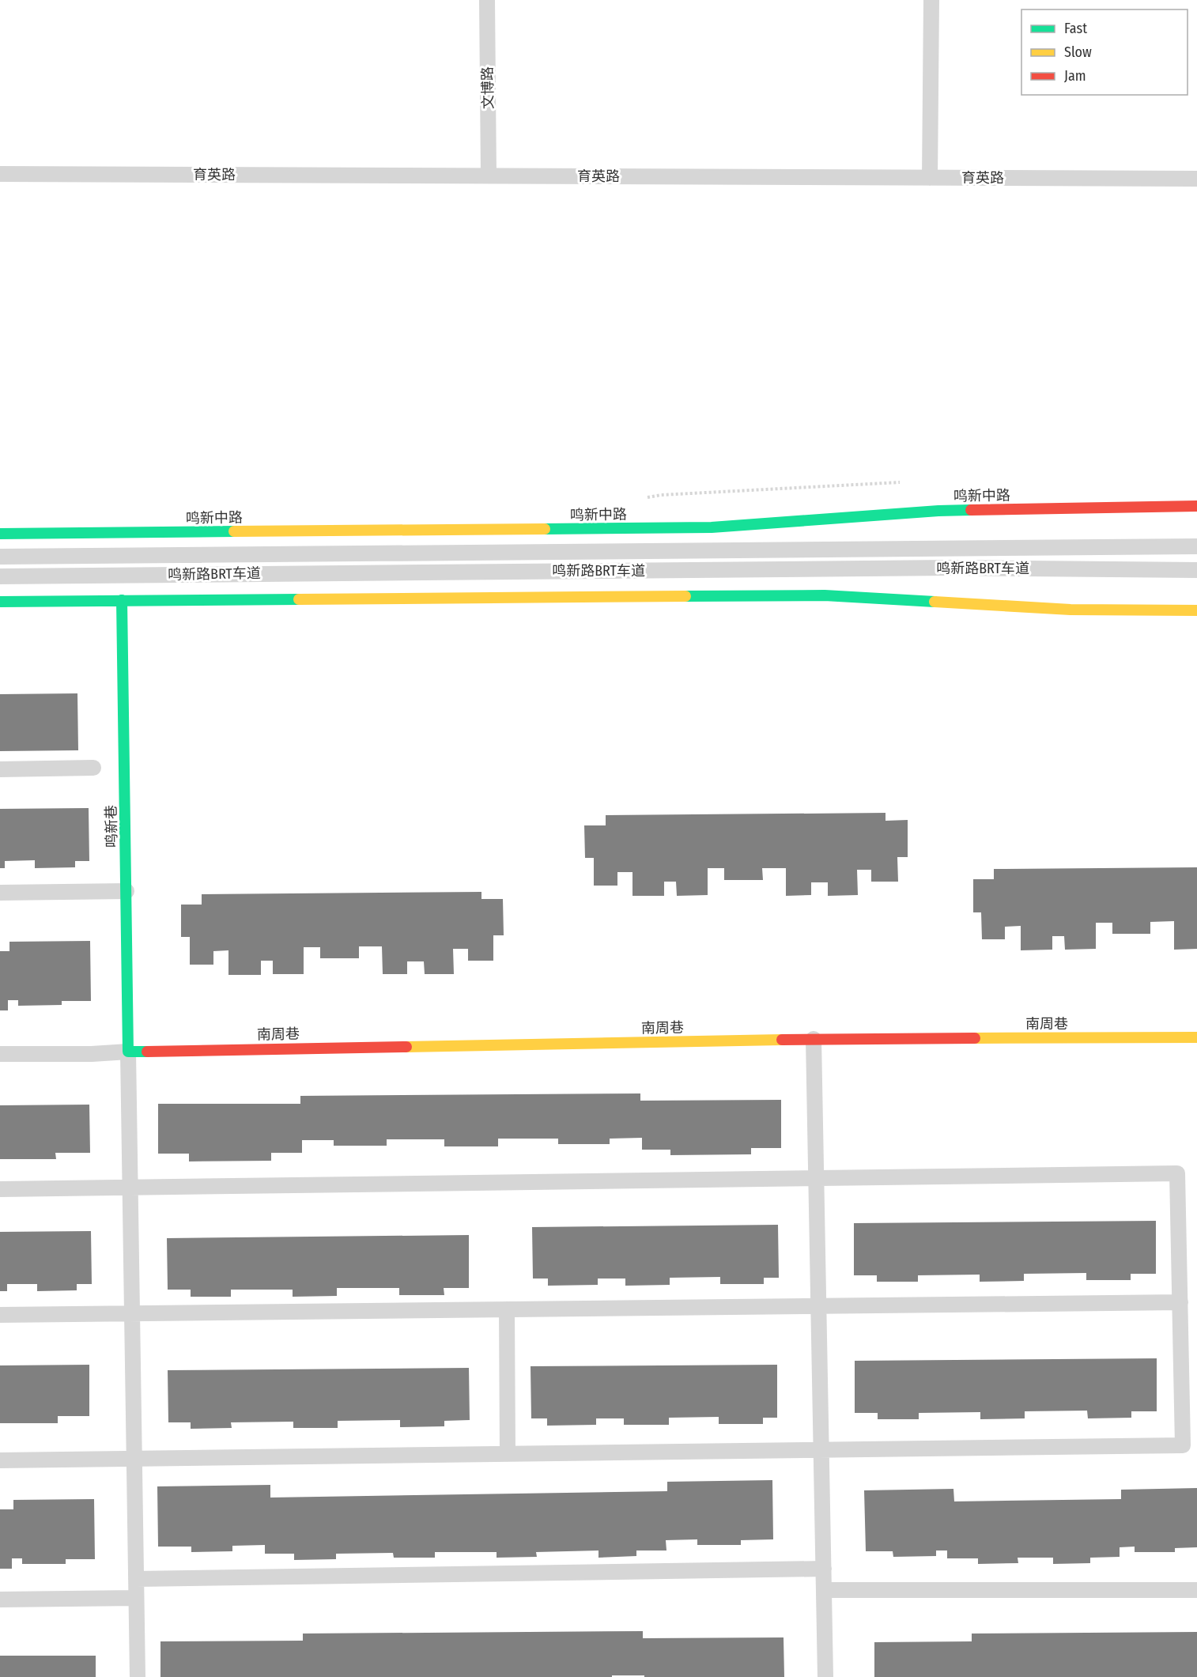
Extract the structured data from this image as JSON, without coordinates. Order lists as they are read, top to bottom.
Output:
{
  "streets": {
    "main road": ["鸣新中路", "鸣新巷", "南周巷"],
    "lane": ["文博路", "育英路", "鸣新路BRT车道"]
  },
  "crossings": [
    ["文博路", "育英路"],
    ["鸣新巷", "南周巷"]
  ],
  "legend": ["Fast", "Slow", "Jam"]
}
